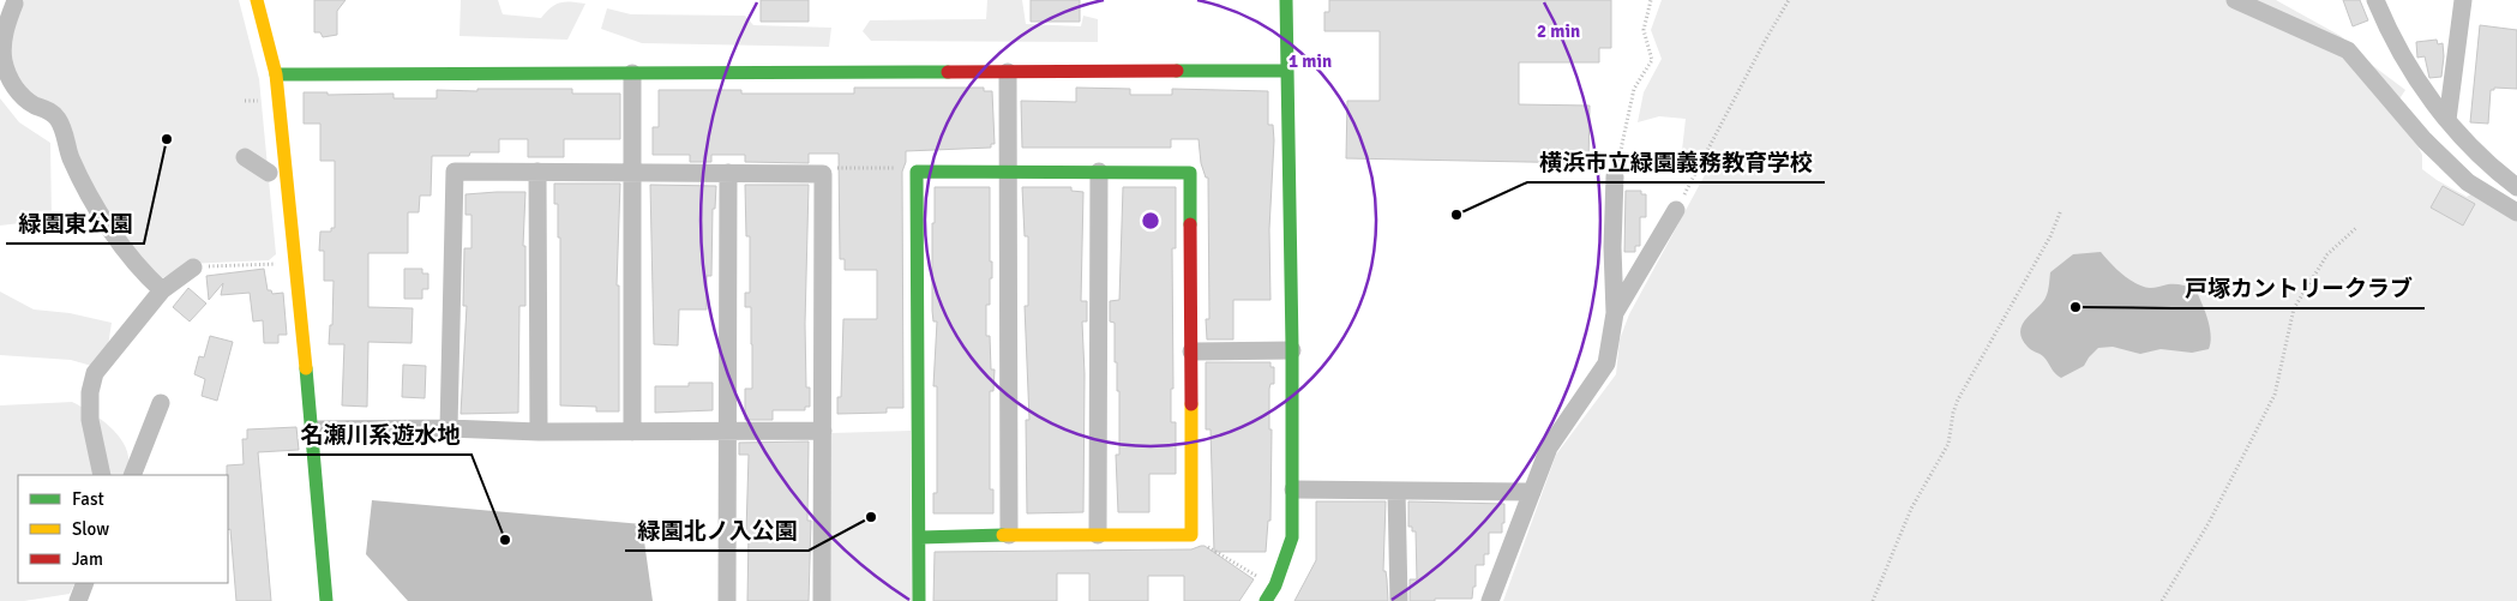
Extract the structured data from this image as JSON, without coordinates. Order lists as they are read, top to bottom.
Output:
{
  "places": [
    "緑園東公園",
    "横浜市立緑園義務教育学校",
    "戸塚カントリークラブ",
    "緑園北ノ入公園",
    "名瀬川系遊水地"
  ],
  "legend": ["Fast", "Slow", "Jam"],
  "rings": ["2 min", "1 min"]
}
